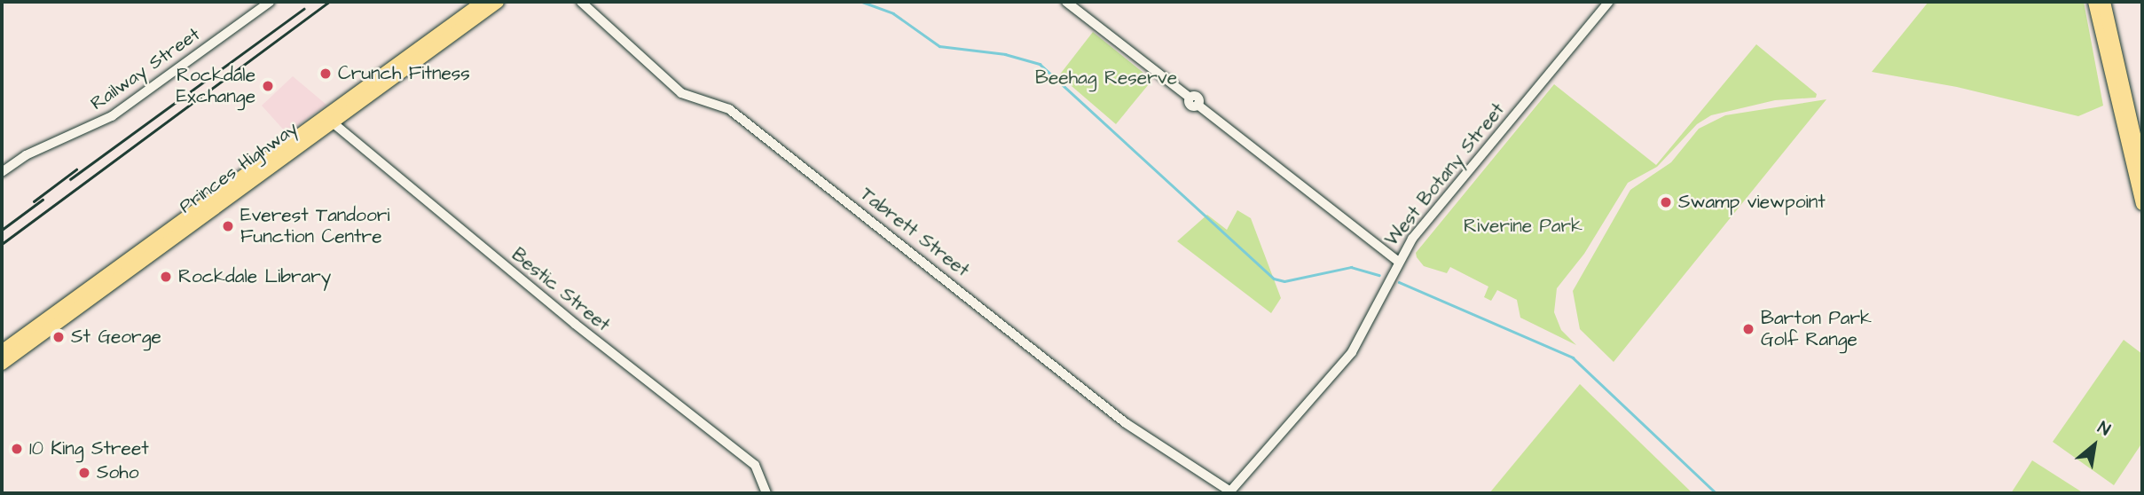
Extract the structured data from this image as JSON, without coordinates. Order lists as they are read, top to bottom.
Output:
{
  "streets": {
    "highway": ["Princes Highway"],
    "street": [
      "Railway Street",
      "West Botany Street",
      "Tabrett Street",
      "Bestic Street"
    ]
  },
  "crossings": [
    ["Princes Highway", "Bestic Street"],
    ["West Botany Street", "Tabrett Street"]
  ],
  "parks": ["Beehag Reserve", "Riverine Park"],
  "places": [
    "Crunch Fitness",
    "Rockdale Exchange",
    "Swamp viewpoint",
    "Everest Tandoori Function Centre",
    "Rockdale Library",
    "Barton Park Golf Range",
    "St George",
    "10 King Street",
    "Soho"
  ],
  "north": "top right"
}
